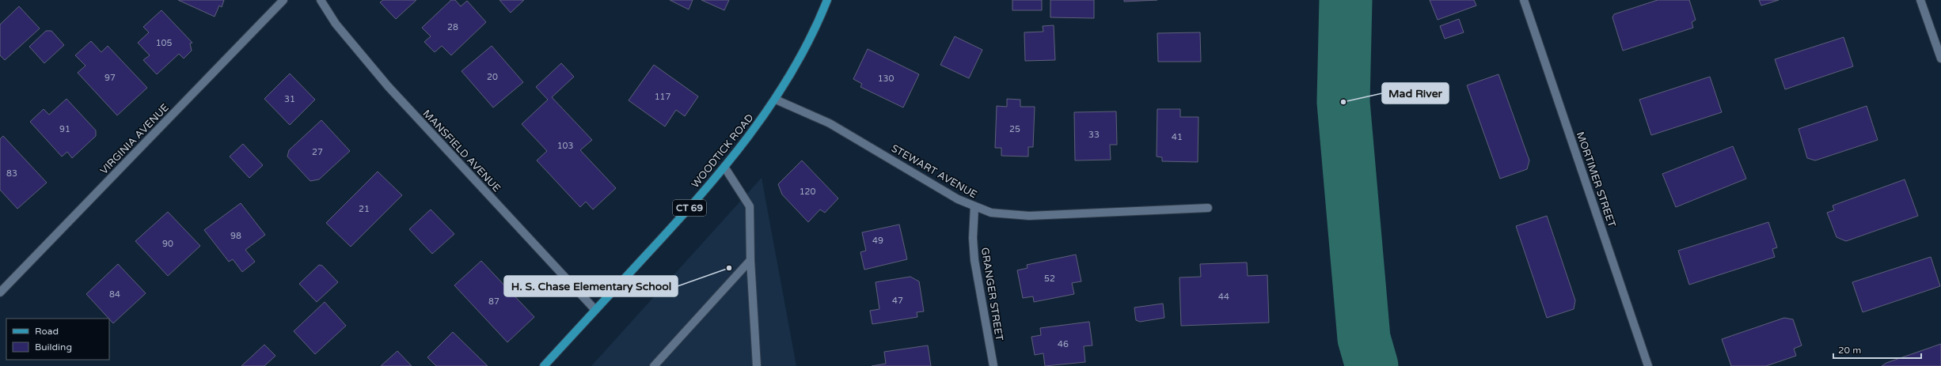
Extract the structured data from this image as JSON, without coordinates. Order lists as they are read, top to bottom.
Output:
{
  "streets": {
    "main road": ["WOODTICK ROAD", "CT 69"],
    "street": [
      "VIRGINIA AVENUE",
      "MANSFIELD AVENUE",
      "STEWART AVENUE",
      "MORTIMER STREET",
      "GRANGER STREET"
    ]
  },
  "crossings": [
    ["MANSFIELD AVENUE", "WOODTICK ROAD"],
    ["WOODTICK ROAD", "STEWART AVENUE"],
    ["STEWART AVENUE", "GRANGER STREET"]
  ],
  "places": ["Mad River", "H. S. Chase Elementary School"],
  "house_numbers": [
    "28",
    "105",
    "20",
    "97",
    "130",
    "117",
    "31",
    "91",
    "25",
    "33",
    "41",
    "103",
    "27",
    "83",
    "120",
    "21",
    "98",
    "49",
    "90",
    "52",
    "84",
    "44",
    "47",
    "87",
    "46"
  ],
  "legend": ["Road", "Building"],
  "scale_bar": "20 m"
}
